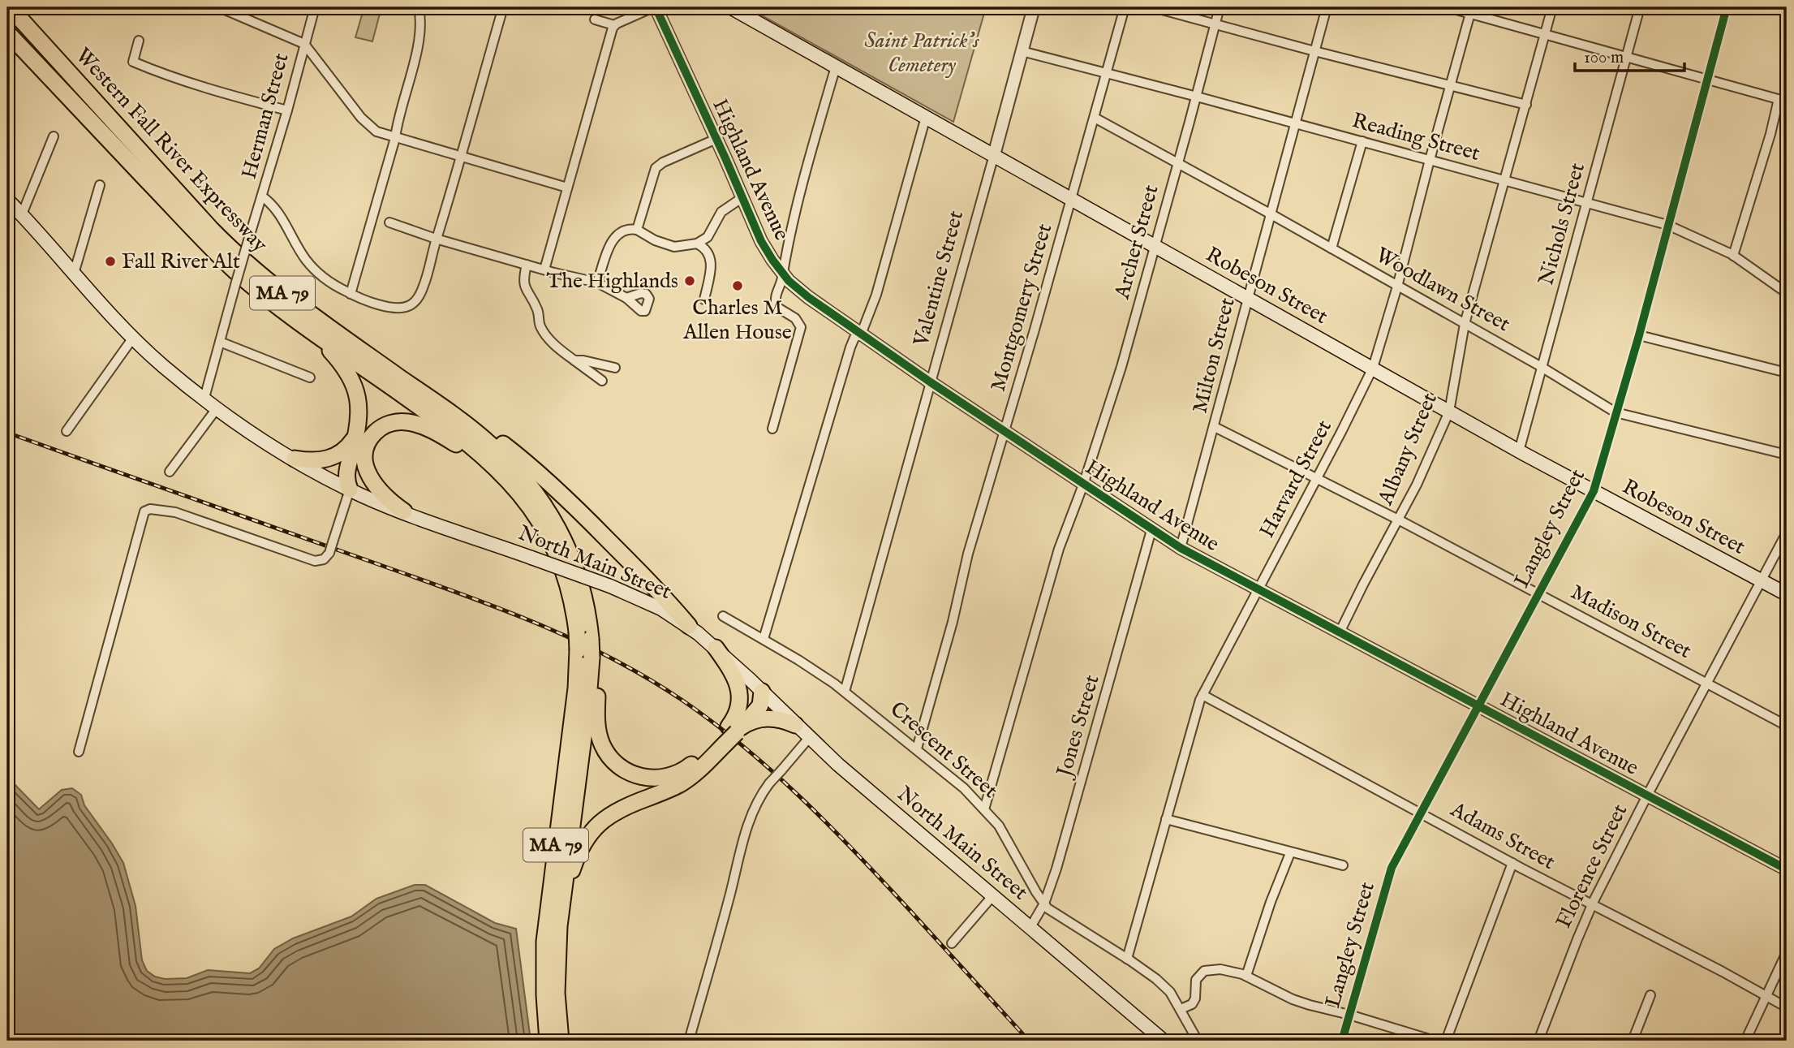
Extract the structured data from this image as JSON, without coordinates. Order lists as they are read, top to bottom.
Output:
{
  "streets": {
    "highway": ["Western Fall River Expressway", "MA 79"],
    "main road": ["Robeson Street", "North Main Street"],
    "street": [
      "Herman Street",
      "Reading Street",
      "Highland Avenue",
      "Nichols Street",
      "Archer Street",
      "Valentine Street",
      "Woodlawn Street",
      "Montgomery Street",
      "Milton Street",
      "Albany Street",
      "Harvard Street",
      "Langley Street",
      "Madison Street",
      "Jones Street",
      "Crescent Street",
      "Adams Street",
      "Florence Street"
    ]
  },
  "crossings": [
    ["Herman Street", "North Main Street"],
    ["Reading Street", "Nichols Street"],
    ["Reading Street", "Archer Street"],
    ["Reading Street", "Valentine Street"],
    ["Reading Street", "Montgomery Street"],
    ["Reading Street", "Milton Street"],
    ["Reading Street", "Albany Street"],
    ["Reading Street", "Harvard Street"],
    ["Reading Street", "Langley Street"],
    ["Highland Avenue", "Archer Street"],
    ["Highland Avenue", "Valentine Street"],
    ["Highland Avenue", "Montgomery Street"],
    ["Highland Avenue", "Milton Street"],
    ["Highland Avenue", "Albany Street"],
    ["Highland Avenue", "Harvard Street"],
    ["Highland Avenue", "Langley Street"],
    ["Highland Avenue", "Jones Street"],
    ["Highland Avenue", "Florence Street"],
    ["Nichols Street", "Robeson Street"],
    ["Nichols Street", "Woodlawn Street"],
    ["Archer Street", "Robeson Street"],
    ["Archer Street", "Woodlawn Street"],
    ["Archer Street", "Crescent Street"],
    ["Valentine Street", "Robeson Street"],
    ["Valentine Street", "Crescent Street"],
    ["Robeson Street", "Montgomery Street"],
    ["Robeson Street", "Milton Street"],
    ["Robeson Street", "Albany Street"],
    ["Robeson Street", "Harvard Street"],
    ["Robeson Street", "Langley Street"],
    ["Robeson Street", "Florence Street"],
    ["Woodlawn Street", "Montgomery Street"],
    ["Woodlawn Street", "Milton Street"],
    ["Woodlawn Street", "Albany Street"],
    ["Woodlawn Street", "Harvard Street"],
    ["Woodlawn Street", "Langley Street"],
    ["Montgomery Street", "Crescent Street"],
    ["Milton Street", "Madison Street"],
    ["Albany Street", "Madison Street"],
    ["Harvard Street", "Madison Street"],
    ["Harvard Street", "Crescent Street"],
    ["Harvard Street", "Adams Street"],
    ["Langley Street", "Madison Street"],
    ["Langley Street", "Adams Street"],
    ["North Main Street", "Jones Street"],
    ["Madison Street", "Florence Street"],
    ["Jones Street", "Crescent Street"],
    ["Adams Street", "Florence Street"]
  ],
  "parks": ["Saint Patrick's Cemetery"],
  "places": ["Fall River Alt", "The Highlands", "Charles M Allen House"],
  "scale_bar": "100 m"
}
